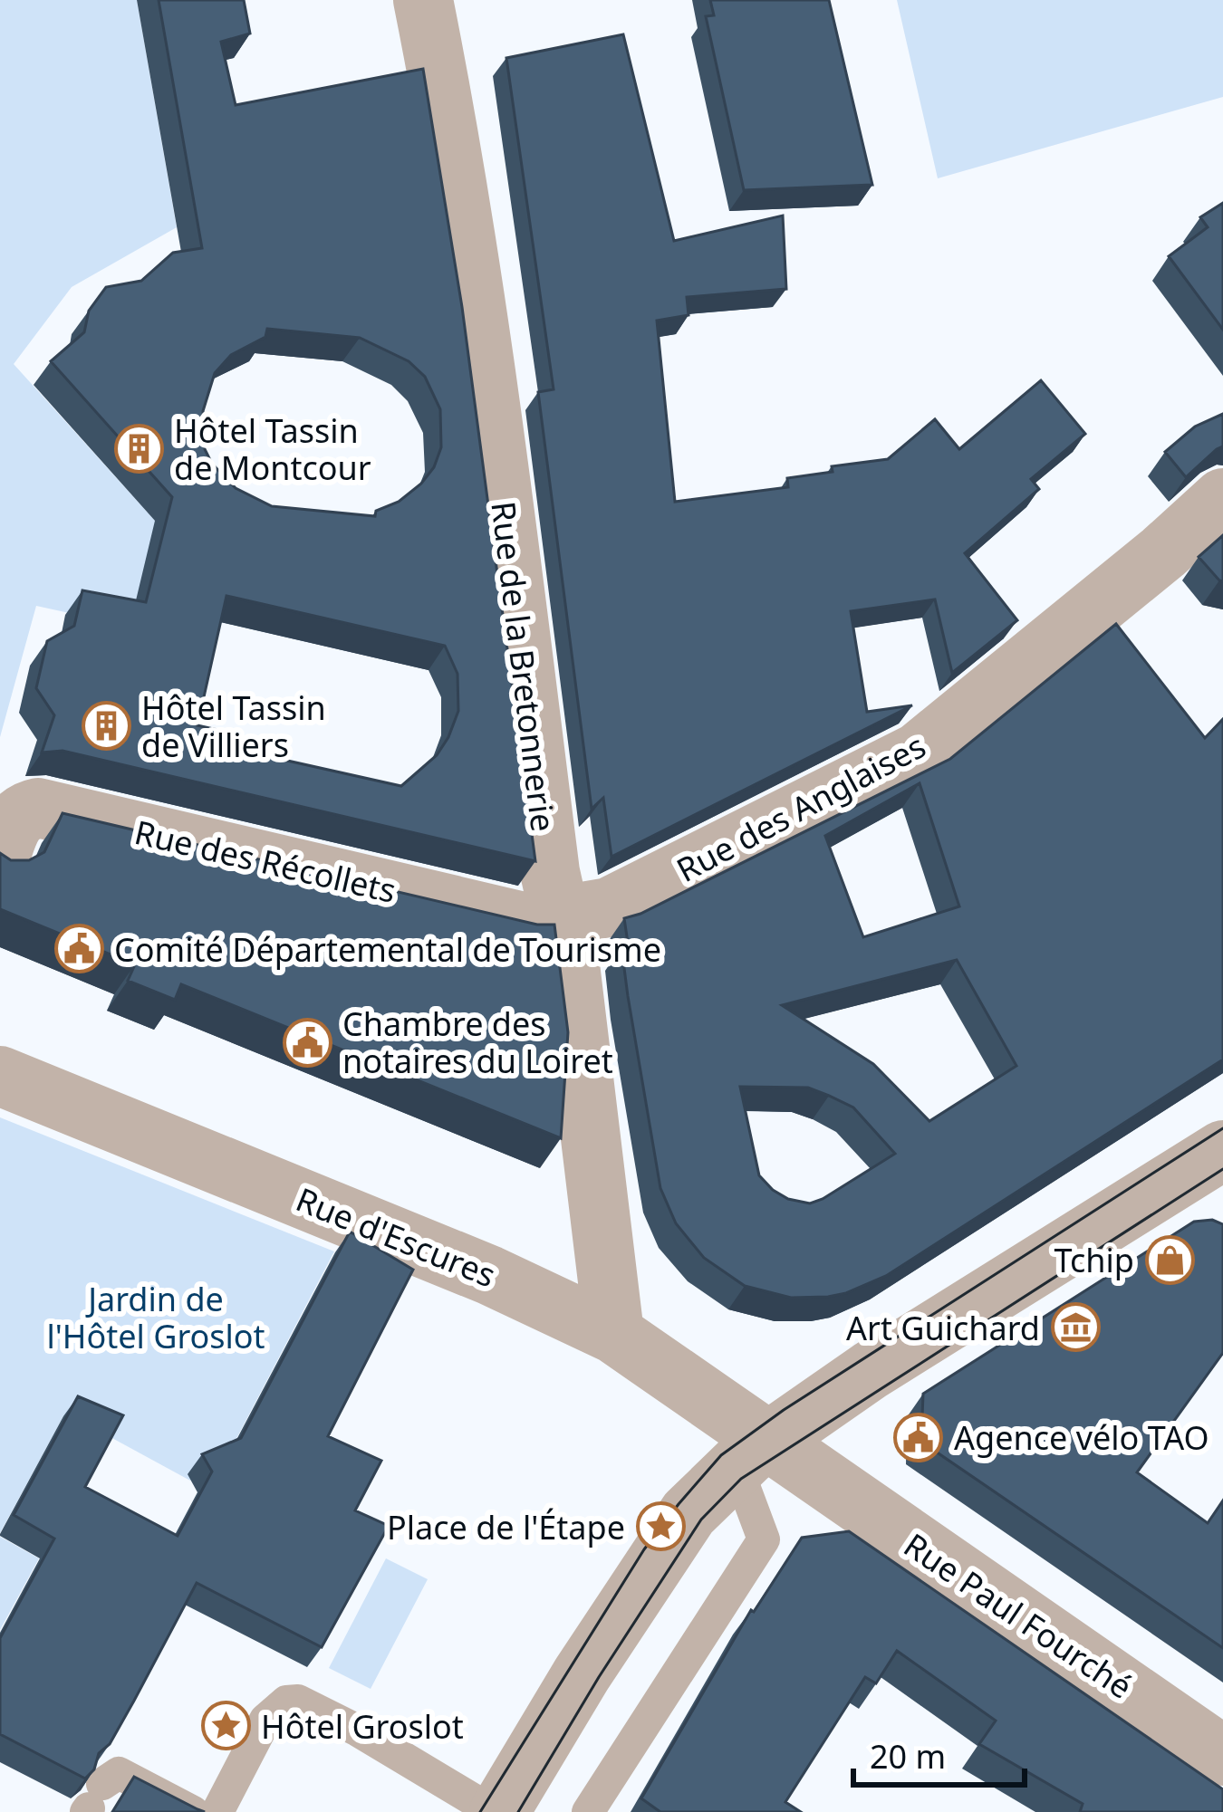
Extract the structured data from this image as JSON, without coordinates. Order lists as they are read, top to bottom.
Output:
{
  "streets": {
    "street": [
      "Rue de la Bretonnerie",
      "Rue des Anglaises",
      "Rue des Récollets",
      "Rue d'Escures",
      "Rue Paul Fourché"
    ]
  },
  "crossings": [
    ["Rue de la Bretonnerie", "Rue des Anglaises"],
    ["Rue de la Bretonnerie", "Rue des Récollets"],
    ["Rue de la Bretonnerie", "Rue d'Escures"],
    ["Rue des Anglaises", "Rue des Récollets"],
    ["Rue d'Escures", "Rue Paul Fourché"]
  ],
  "parks": ["Jardin de l'Hôtel Groslot"],
  "places": {
    "building": ["Hôtel Tassin de Montcour", "Hôtel Tassin de Villiers"],
    "public building": ["Comité Départemental de Tourisme", "Chambre des notaires du Loiret", "Agence vélo TAO"],
    "shop": ["Tchip"],
    "museum": ["Art Guichard"],
    "place": ["Place de l'Étape", "Hôtel Groslot"]
  },
  "scale_bar": "20 m"
}
